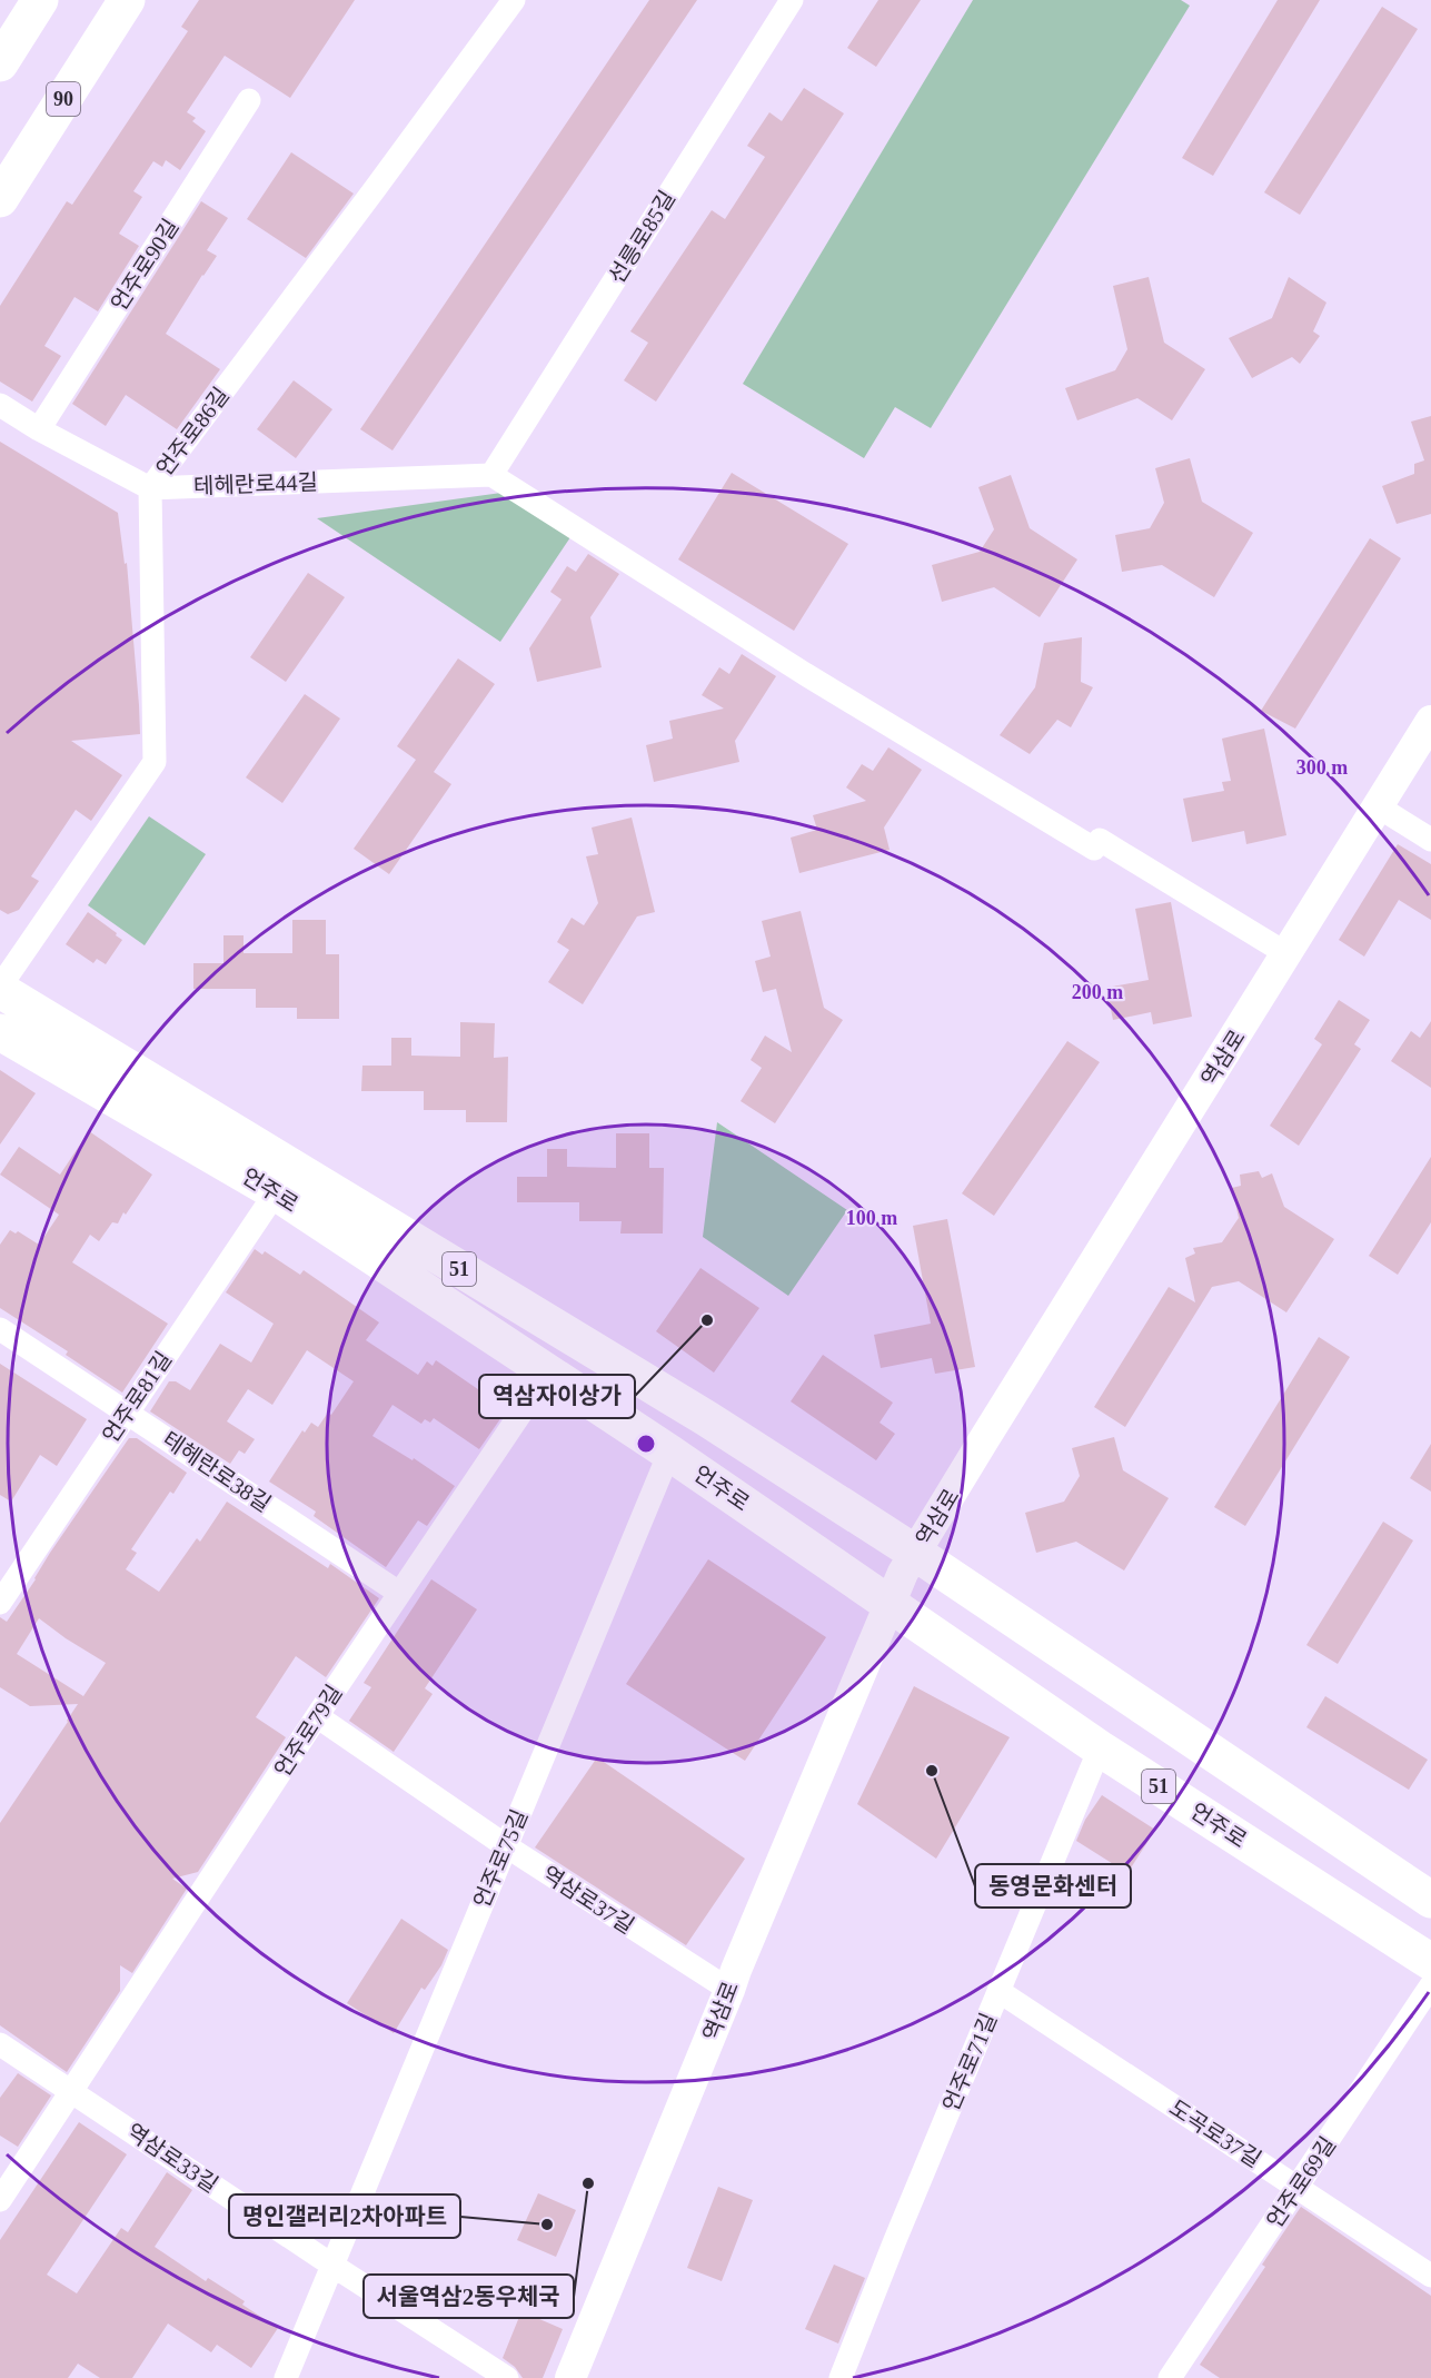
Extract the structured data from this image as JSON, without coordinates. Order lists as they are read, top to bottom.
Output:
{
  "streets": {
    "main road": [
      "90",
      "역삼로",
      "언주로",
      "51"
    ],
    "street": [
      "선릉로85길",
      "언주로90길",
      "언주로86길",
      "테헤란로44길",
      "언주로81길",
      "테헤란로38길",
      "언주로79길",
      "언주로75길",
      "역삼로37길",
      "언주로71길",
      "도곡로37길",
      "역삼로33길",
      "언주로69길"
    ]
  },
  "crossings": [
    ["선릉로85길", "테헤란로44길"],
    ["언주로86길", "테헤란로44길"],
    ["언주로86길", "언주로"],
    ["역삼로", "언주로"],
    ["역삼로", "역삼로37길"],
    ["언주로", "언주로81길"],
    ["언주로", "언주로79길"],
    ["언주로", "언주로75길"],
    ["언주로", "언주로71길"],
    ["언주로81길", "테헤란로38길"],
    ["테헤란로38길", "언주로79길"],
    ["언주로79길", "역삼로37길"],
    ["언주로79길", "역삼로33길"],
    ["언주로75길", "역삼로37길"],
    ["언주로75길", "역삼로33길"],
    ["언주로71길", "도곡로37길"],
    ["도곡로37길", "언주로69길"]
  ],
  "places": [
    "역삼자이상가",
    "동영문화센터",
    "서울역삼2동우체국",
    "명인갤러리2차아파트"
  ],
  "rings": ["300 m", "200 m", "100 m"]
}
